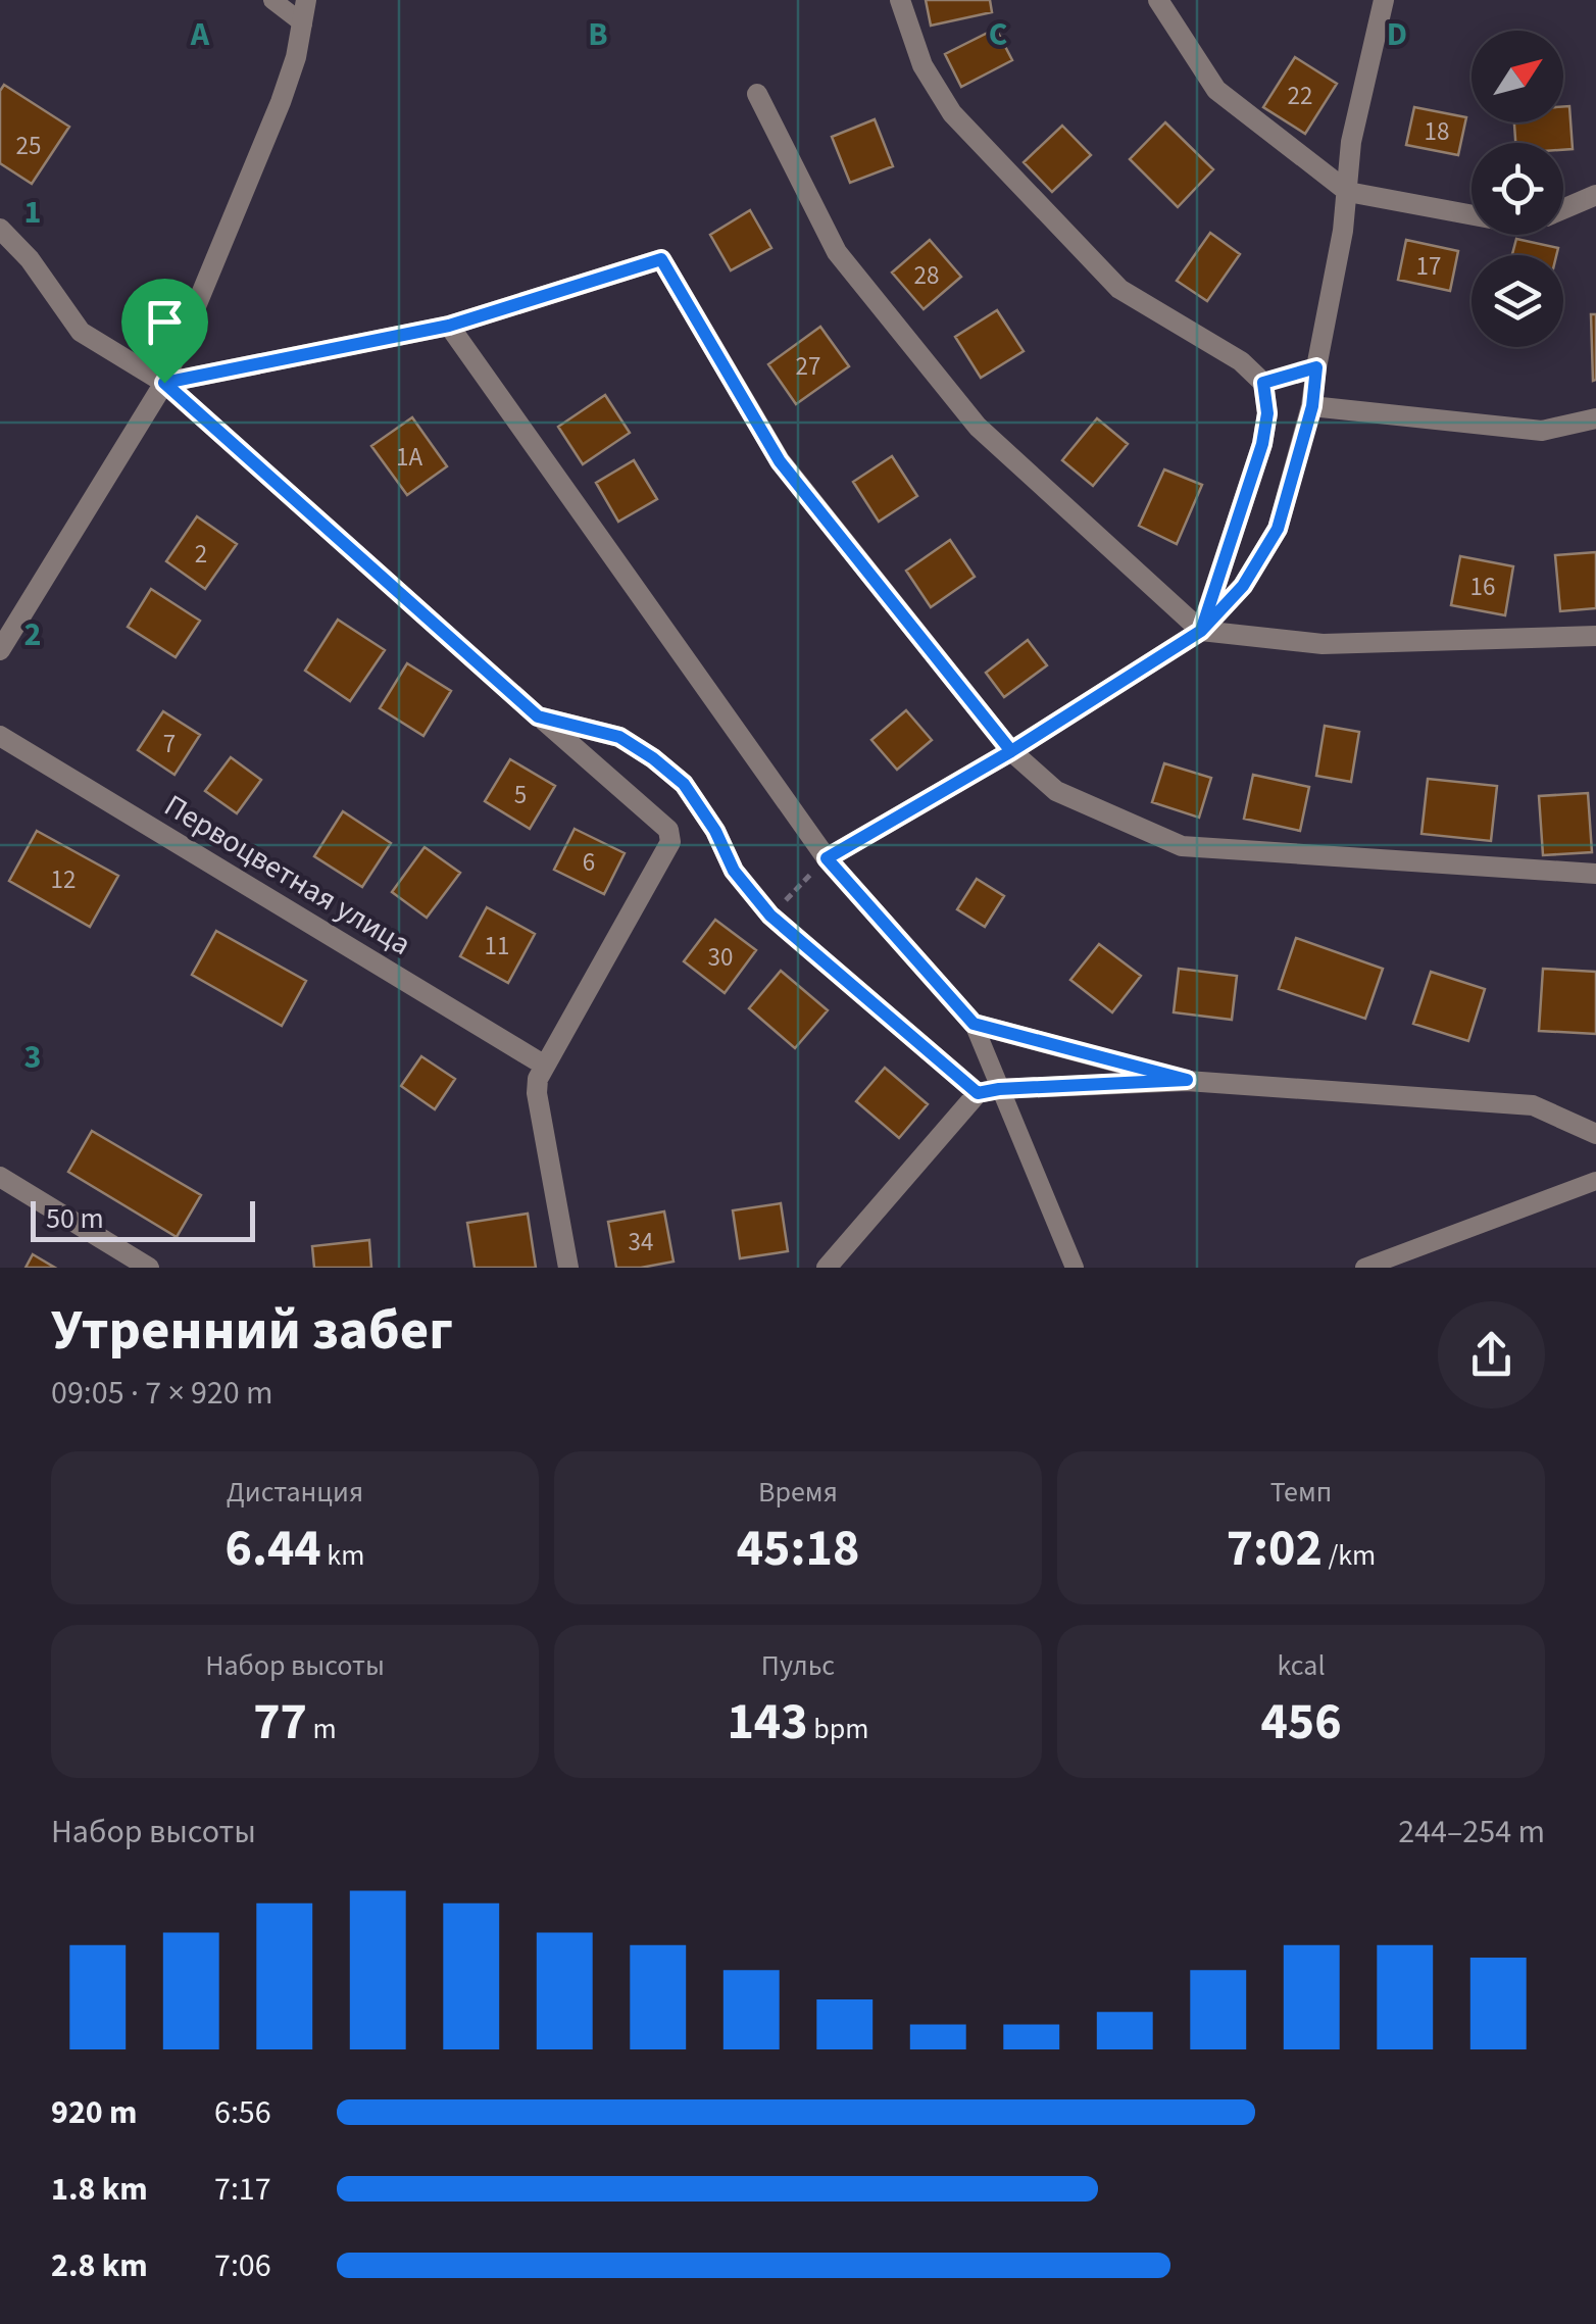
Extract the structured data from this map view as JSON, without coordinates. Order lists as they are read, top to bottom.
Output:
{
  "streets": {
    "street": ["Первоцветная улица"]
  },
  "house_numbers": [
    "22",
    "18",
    "25",
    "17",
    "28",
    "27",
    "1А",
    "2",
    "16",
    "7",
    "5",
    "6",
    "12",
    "11",
    "30",
    "34"
  ],
  "scale_bar": "50 m",
  "north": "top right",
  "page": {
    "scale": "50 m",
    "heading": ["Утренний забег", "09:05 · 7 × 920 m"],
    "stats": [
      ["Дистанция", "6.44 km"],
      ["Время", "45:18"],
      ["Темп", "7:02 /km"],
      ["Набор высоты", "77 m"],
      ["Пульс", "143 bpm"],
      ["kcal", "456"]
    ],
    "chart": ["Набор высоты", "244–254 m"],
    "list": [
      {
        "name": "920 m",
        "note": "6:56"
      },
      {
        "name": "1.8 km",
        "note": "7:17"
      },
      {
        "name": "2.8 km",
        "note": "7:06"
      }
    ]
  },
  "grid": {
    "columns": [
      "A",
      "B",
      "C",
      "D"
    ],
    "rows": ["1", "2", "3"]
  }
}
